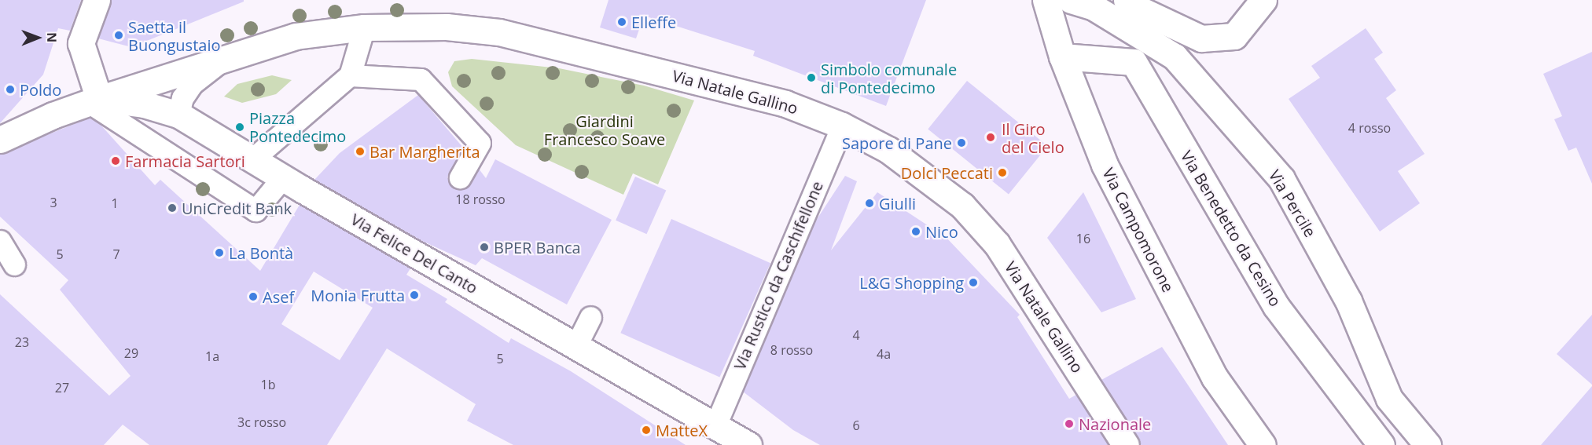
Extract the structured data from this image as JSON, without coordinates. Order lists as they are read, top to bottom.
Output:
{
  "streets": {
    "main road": [
      "Via Natale Gallino",
      "Via Percile",
      "Via Benedetto da Cesino",
      "Via Campomorone",
      "Via Felice Del Canto"
    ],
    "lane": ["Via Rustico da Caschifellone"]
  },
  "crossings": [
    ["Via Natale Gallino", "Via Rustico da Caschifellone"],
    ["Via Benedetto da Cesino", "Via Campomorone"],
    ["Via Felice Del Canto", "Via Rustico da Caschifellone"]
  ],
  "parks": ["Giardini Francesco Soave"],
  "places": [
    "Elleffe",
    "Saetta il Buongustaio",
    "Simbolo comunale di Pontedecimo",
    "Poldo",
    "Piazza Pontedecimo",
    "Il Giro del Cielo",
    "Sapore di Pane",
    "Bar Margherita",
    "Farmacia Sartori",
    "Dolci Peccati",
    "Giulli",
    "UniCredit Bank",
    "Nico",
    "BPER Banca",
    "La Bontà",
    "L&G Shopping",
    "Monia Frutta",
    "Asef",
    "Nazionale",
    "MatteX"
  ],
  "house_numbers": [
    "4 rosso",
    "18 rosso",
    "3",
    "1",
    "16",
    "5",
    "7",
    "4",
    "23",
    "8 rosso",
    "29",
    "4a",
    "1a",
    "5",
    "1b",
    "27",
    "3c rosso",
    "6"
  ],
  "north": "right"
}
